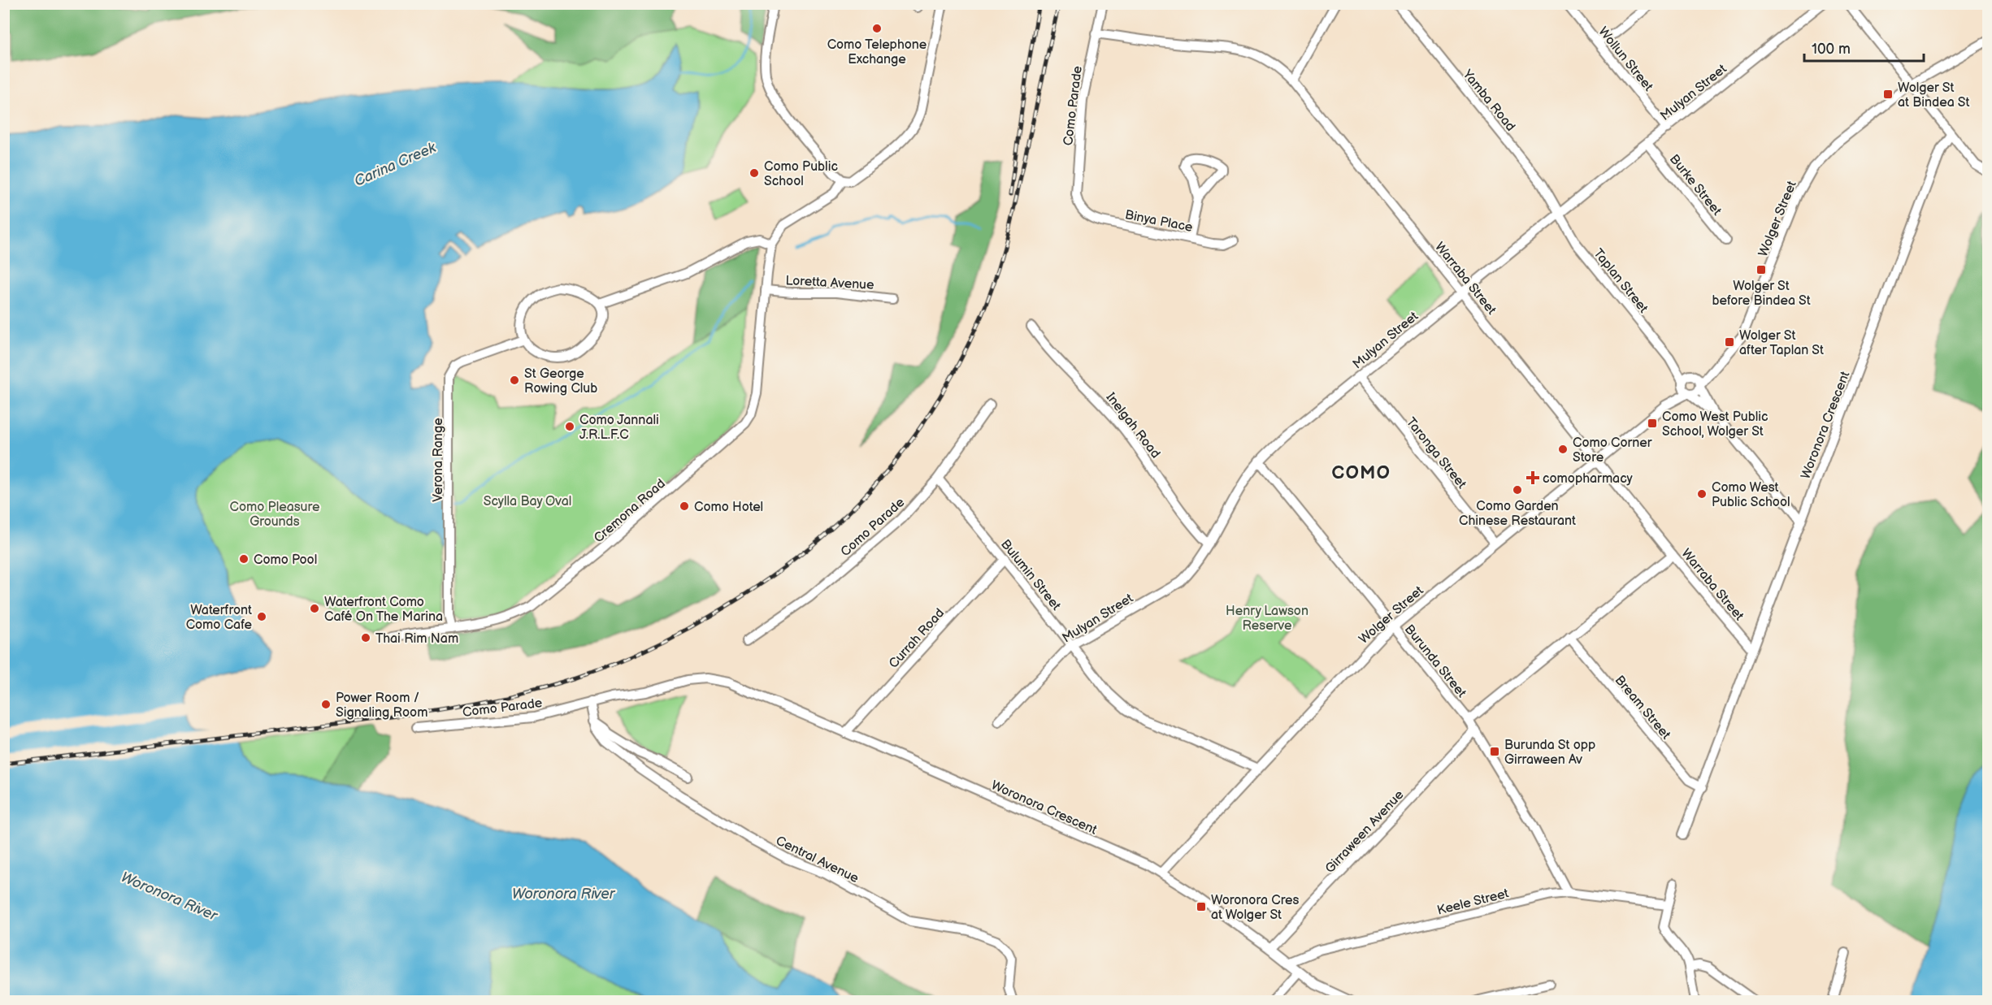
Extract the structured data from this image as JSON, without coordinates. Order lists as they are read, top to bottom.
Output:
{
  "streets": {
    "street": [
      "Wollun Street",
      "Mulyan Street",
      "Yamba Road",
      "Como Parade",
      "Burke Street",
      "Wolger Street",
      "Binya Place",
      "Warraba Street",
      "Taplan Street",
      "Loretta Avenue",
      "Inelgah Road",
      "Woronora Crescent",
      "Taronga Street",
      "Verona Range",
      "Cremona Road",
      "Bulumin Street",
      "Currah Road",
      "Burunda Street",
      "Bream Street",
      "Girraween Avenue",
      "Central Avenue",
      "Keele Street"
    ]
  },
  "crossings": [
    ["Wollun Street", "Mulyan Street"],
    ["Mulyan Street", "Yamba Road"],
    ["Mulyan Street", "Burke Street"],
    ["Mulyan Street", "Warraba Street"],
    ["Mulyan Street", "Taplan Street"],
    ["Mulyan Street", "Inelgah Road"],
    ["Mulyan Street", "Taronga Street"],
    ["Mulyan Street", "Bulumin Street"],
    ["Mulyan Street", "Burunda Street"],
    ["Yamba Road", "Taplan Street"],
    ["Como Parade", "Binya Place"],
    ["Como Parade", "Warraba Street"],
    ["Como Parade", "Woronora Crescent"],
    ["Como Parade", "Bulumin Street"],
    ["Como Parade", "Central Avenue"],
    ["Wolger Street", "Warraba Street"],
    ["Wolger Street", "Taplan Street"],
    ["Wolger Street", "Woronora Crescent"],
    ["Wolger Street", "Taronga Street"],
    ["Wolger Street", "Bulumin Street"],
    ["Wolger Street", "Burunda Street"],
    ["Warraba Street", "Woronora Crescent"],
    ["Loretta Avenue", "Cremona Road"],
    ["Woronora Crescent", "Currah Road"],
    ["Woronora Crescent", "Bream Street"],
    ["Woronora Crescent", "Girraween Avenue"],
    ["Woronora Crescent", "Keele Street"],
    ["Verona Range", "Cremona Road"],
    ["Bulumin Street", "Currah Road"],
    ["Burunda Street", "Girraween Avenue"],
    ["Burunda Street", "Keele Street"]
  ],
  "districts": ["COMO"],
  "water": ["Carina Creek", "Woronora River"],
  "parks": ["Scylla Bay Oval", "Como Pleasure Grounds", "Henry Lawson Reserve"],
  "places": {
    "other": [
      "Como Telephone Exchange",
      "Como Public School",
      "St George Rowing Club",
      "Como Jannali J.R.L.F.C",
      "Como Corner Store",
      "Como Garden Chinese Restaurant",
      "Como West Public School",
      "Como Hotel",
      "Como Pool",
      "Waterfront Como Café On The Marina",
      "Waterfront Como Cafe",
      "Thai Rim Nam",
      "Power Room / Signaling Room"
    ],
    "transit": [
      "Wolger St at Bindea St",
      "Wolger St before Bindea St",
      "Wolger St after Taplan St",
      "Como West Public School, Wolger St",
      "Burunda St opp Girraween Av",
      "Woronora Cres at Wolger St"
    ],
    "health": ["comopharmacy"]
  },
  "scale_bar": "100 m"
}
